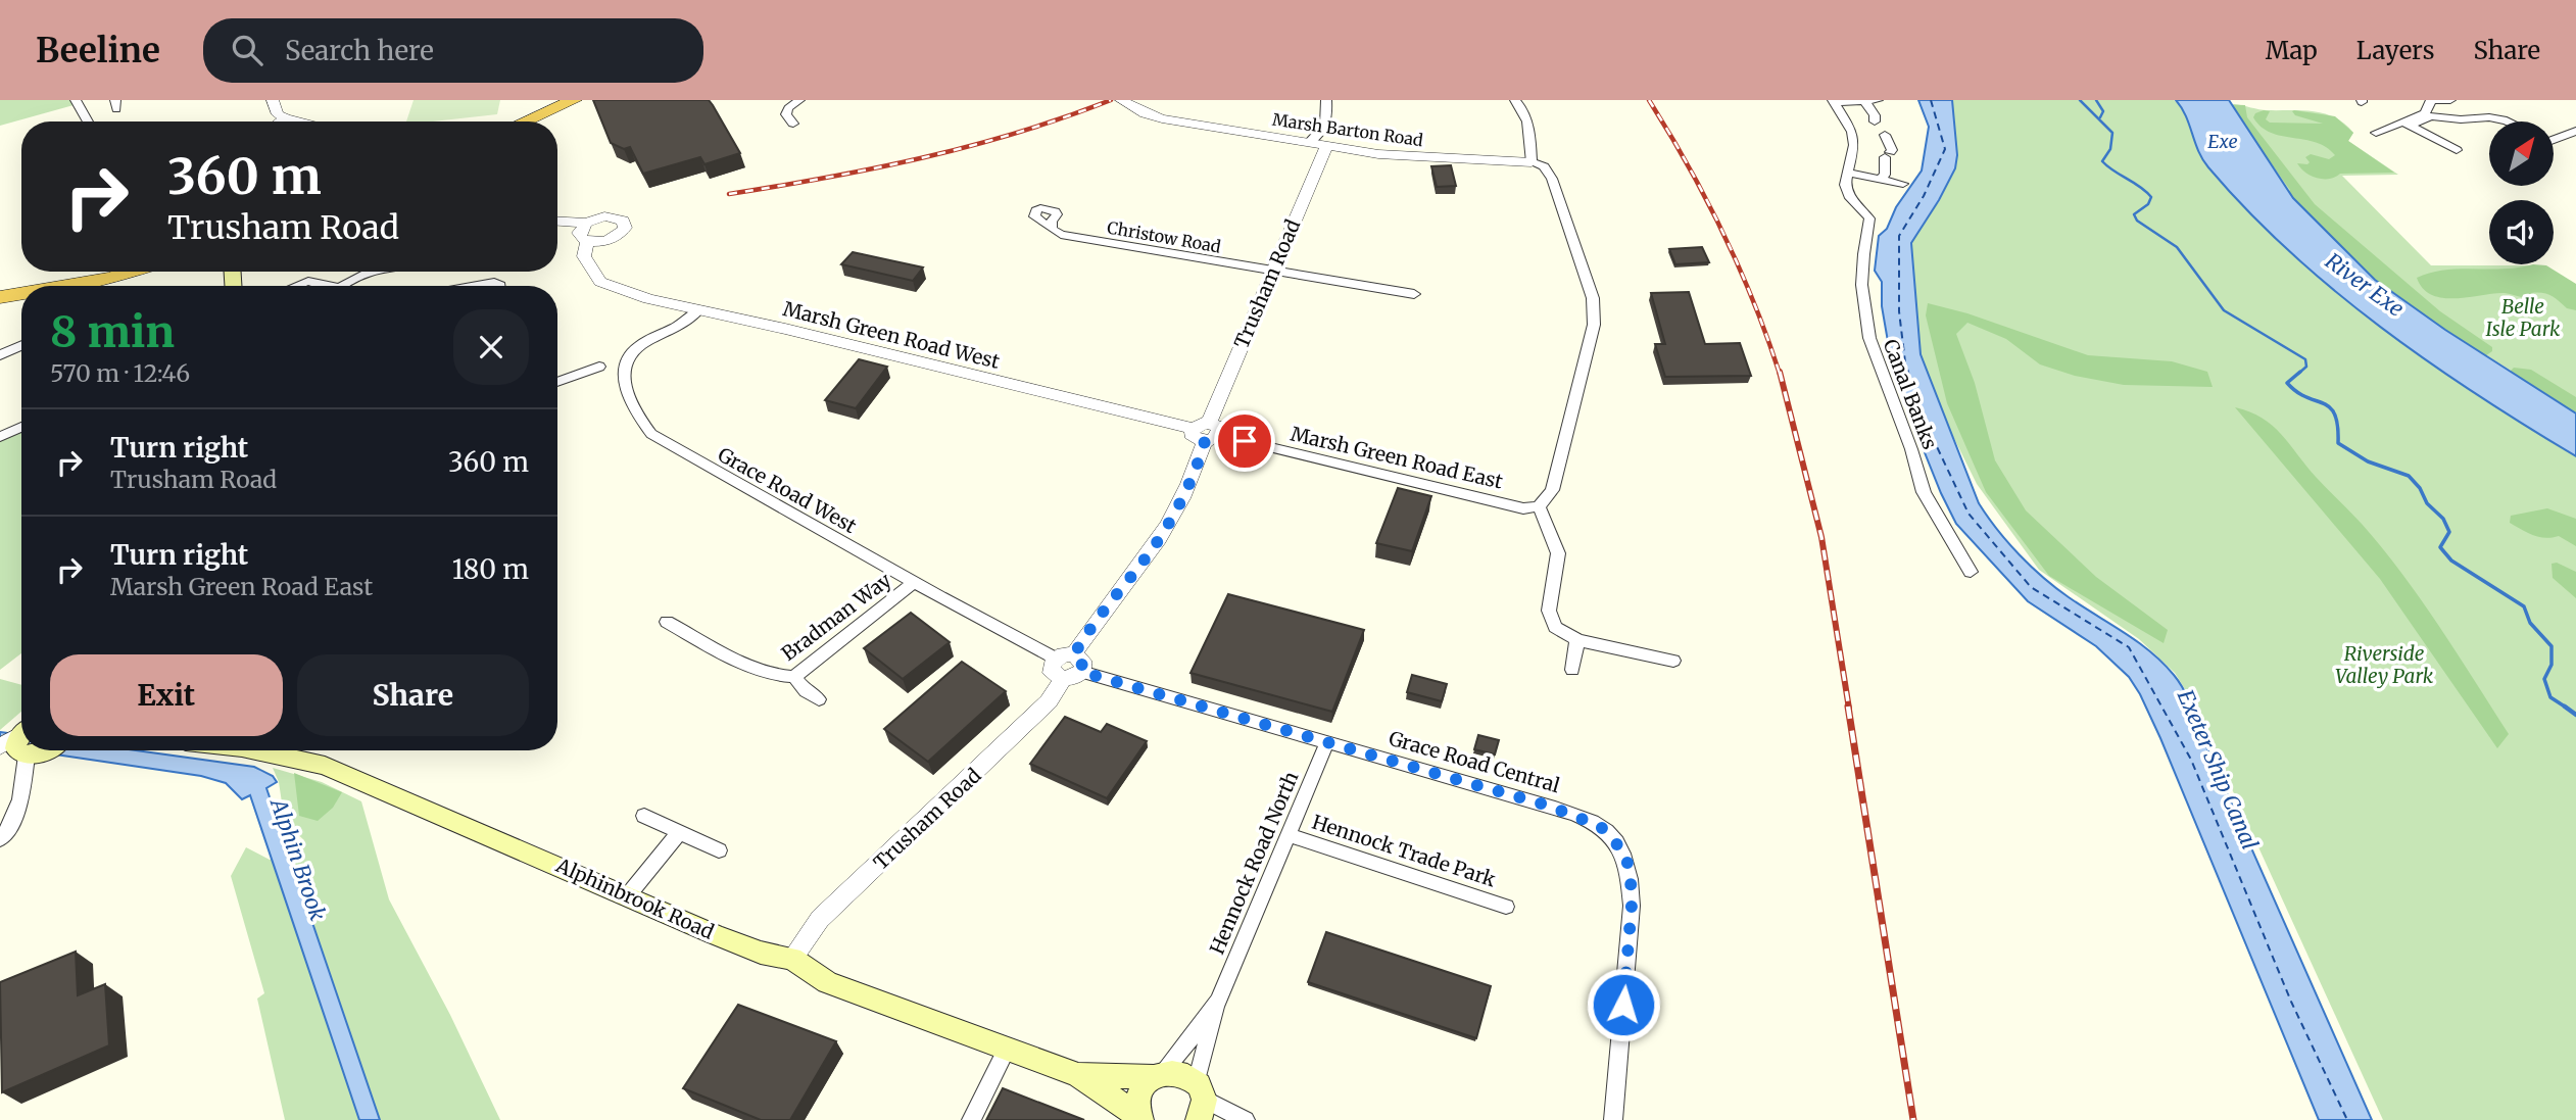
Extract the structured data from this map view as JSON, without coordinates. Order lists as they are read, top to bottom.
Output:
{
  "streets": {
    "main road": ["Alphinbrook Road"],
    "street": [
      "Marsh Barton Road",
      "Christow Road",
      "Trusham Road",
      "Marsh Green Road West",
      "Canal Banks",
      "Marsh Green Road East",
      "Grace Road West",
      "Bradman Way",
      "Grace Road Central",
      "Hennock Trade Park",
      "Hennock Road North"
    ]
  },
  "crossings": [
    ["Marsh Barton Road", "Trusham Road"],
    ["Christow Road", "Trusham Road"],
    ["Trusham Road", "Marsh Green Road West"],
    ["Trusham Road", "Marsh Green Road East"],
    ["Trusham Road", "Grace Road Central"],
    ["Trusham Road", "Alphinbrook Road"],
    ["Marsh Green Road West", "Marsh Green Road East"],
    ["Marsh Green Road West", "Grace Road West"],
    ["Grace Road West", "Bradman Way"],
    ["Grace Road Central", "Hennock Road North"],
    ["Hennock Trade Park", "Hennock Road North"],
    ["Hennock Road North", "Alphinbrook Road"]
  ],
  "water": [
    "Exe",
    "River Exe",
    "Exeter Ship Canal",
    "Alphin Brook"
  ],
  "parks": ["Belle Isle Park", "Riverside Valley Park"],
  "north": "top right",
  "page": {
    "header": "Beeline",
    "search": "Search here",
    "nav": ["Map", "Layers", "Share"],
    "turn": ["360 m", "Trusham Road"],
    "heading": ["8 min", "570 m · 12:46"],
    "list": [
      {
        "name": "Turn right",
        "note": "Trusham Road",
        "value": "360 m"
      },
      {
        "name": "Turn right",
        "note": "Marsh Green Road East",
        "value": "180 m"
      }
    ],
    "buttons": ["Exit", "Share"]
  }
}
